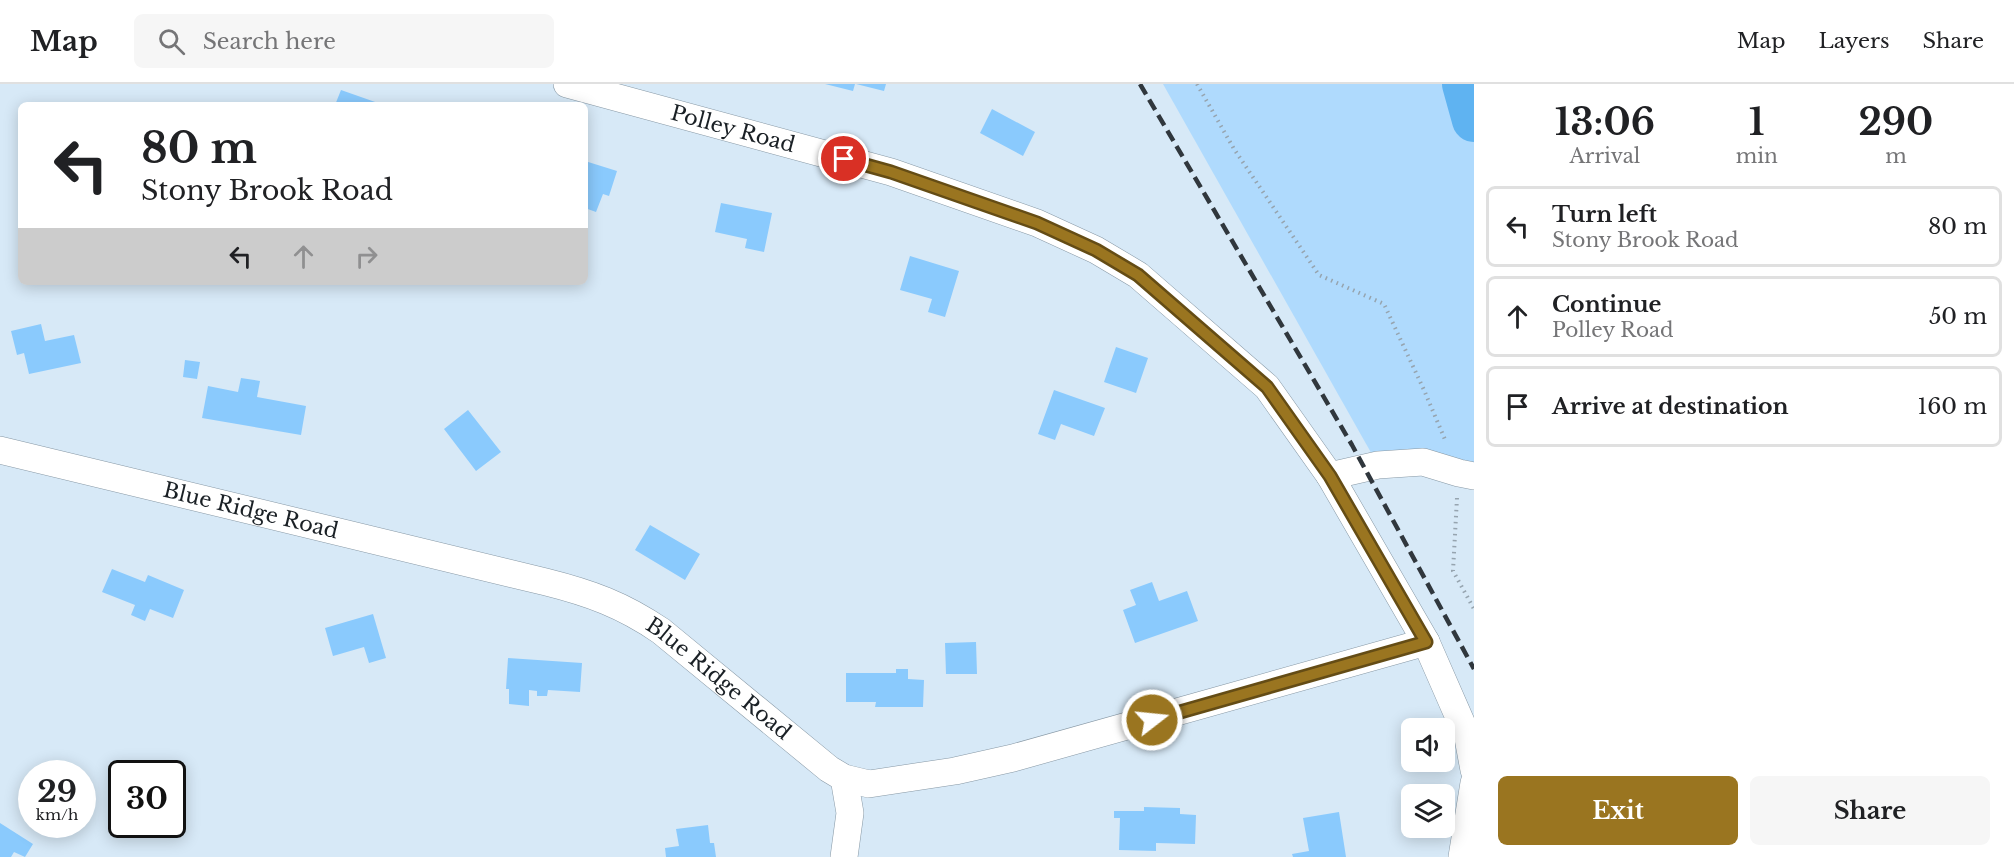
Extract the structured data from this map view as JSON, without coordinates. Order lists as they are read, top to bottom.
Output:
{
  "streets": {
    "street": ["Polley Road", "Blue Ridge Road"]
  },
  "crossings": [
    ["Polley Road", "Blue Ridge Road"]
  ],
  "page": {
    "header": "Map",
    "search": "Search here",
    "nav": ["Map", "Layers", "Share"],
    "eta": [
      "13:06",
      "Arrival",
      "1",
      "min",
      "290",
      "m"
    ],
    "turn": ["80 m", "Stony Brook Road"],
    "list": [
      {
        "name": "Turn left",
        "note": "Stony Brook Road",
        "value": "80 m"
      },
      {
        "name": "Continue",
        "note": "Polley Road",
        "value": "50 m"
      },
      {
        "name": "Arrive at destination",
        "value": "160 m"
      }
    ],
    "speed": "29 km/h",
    "limit": "30",
    "buttons": ["Exit", "Share"]
  }
}
